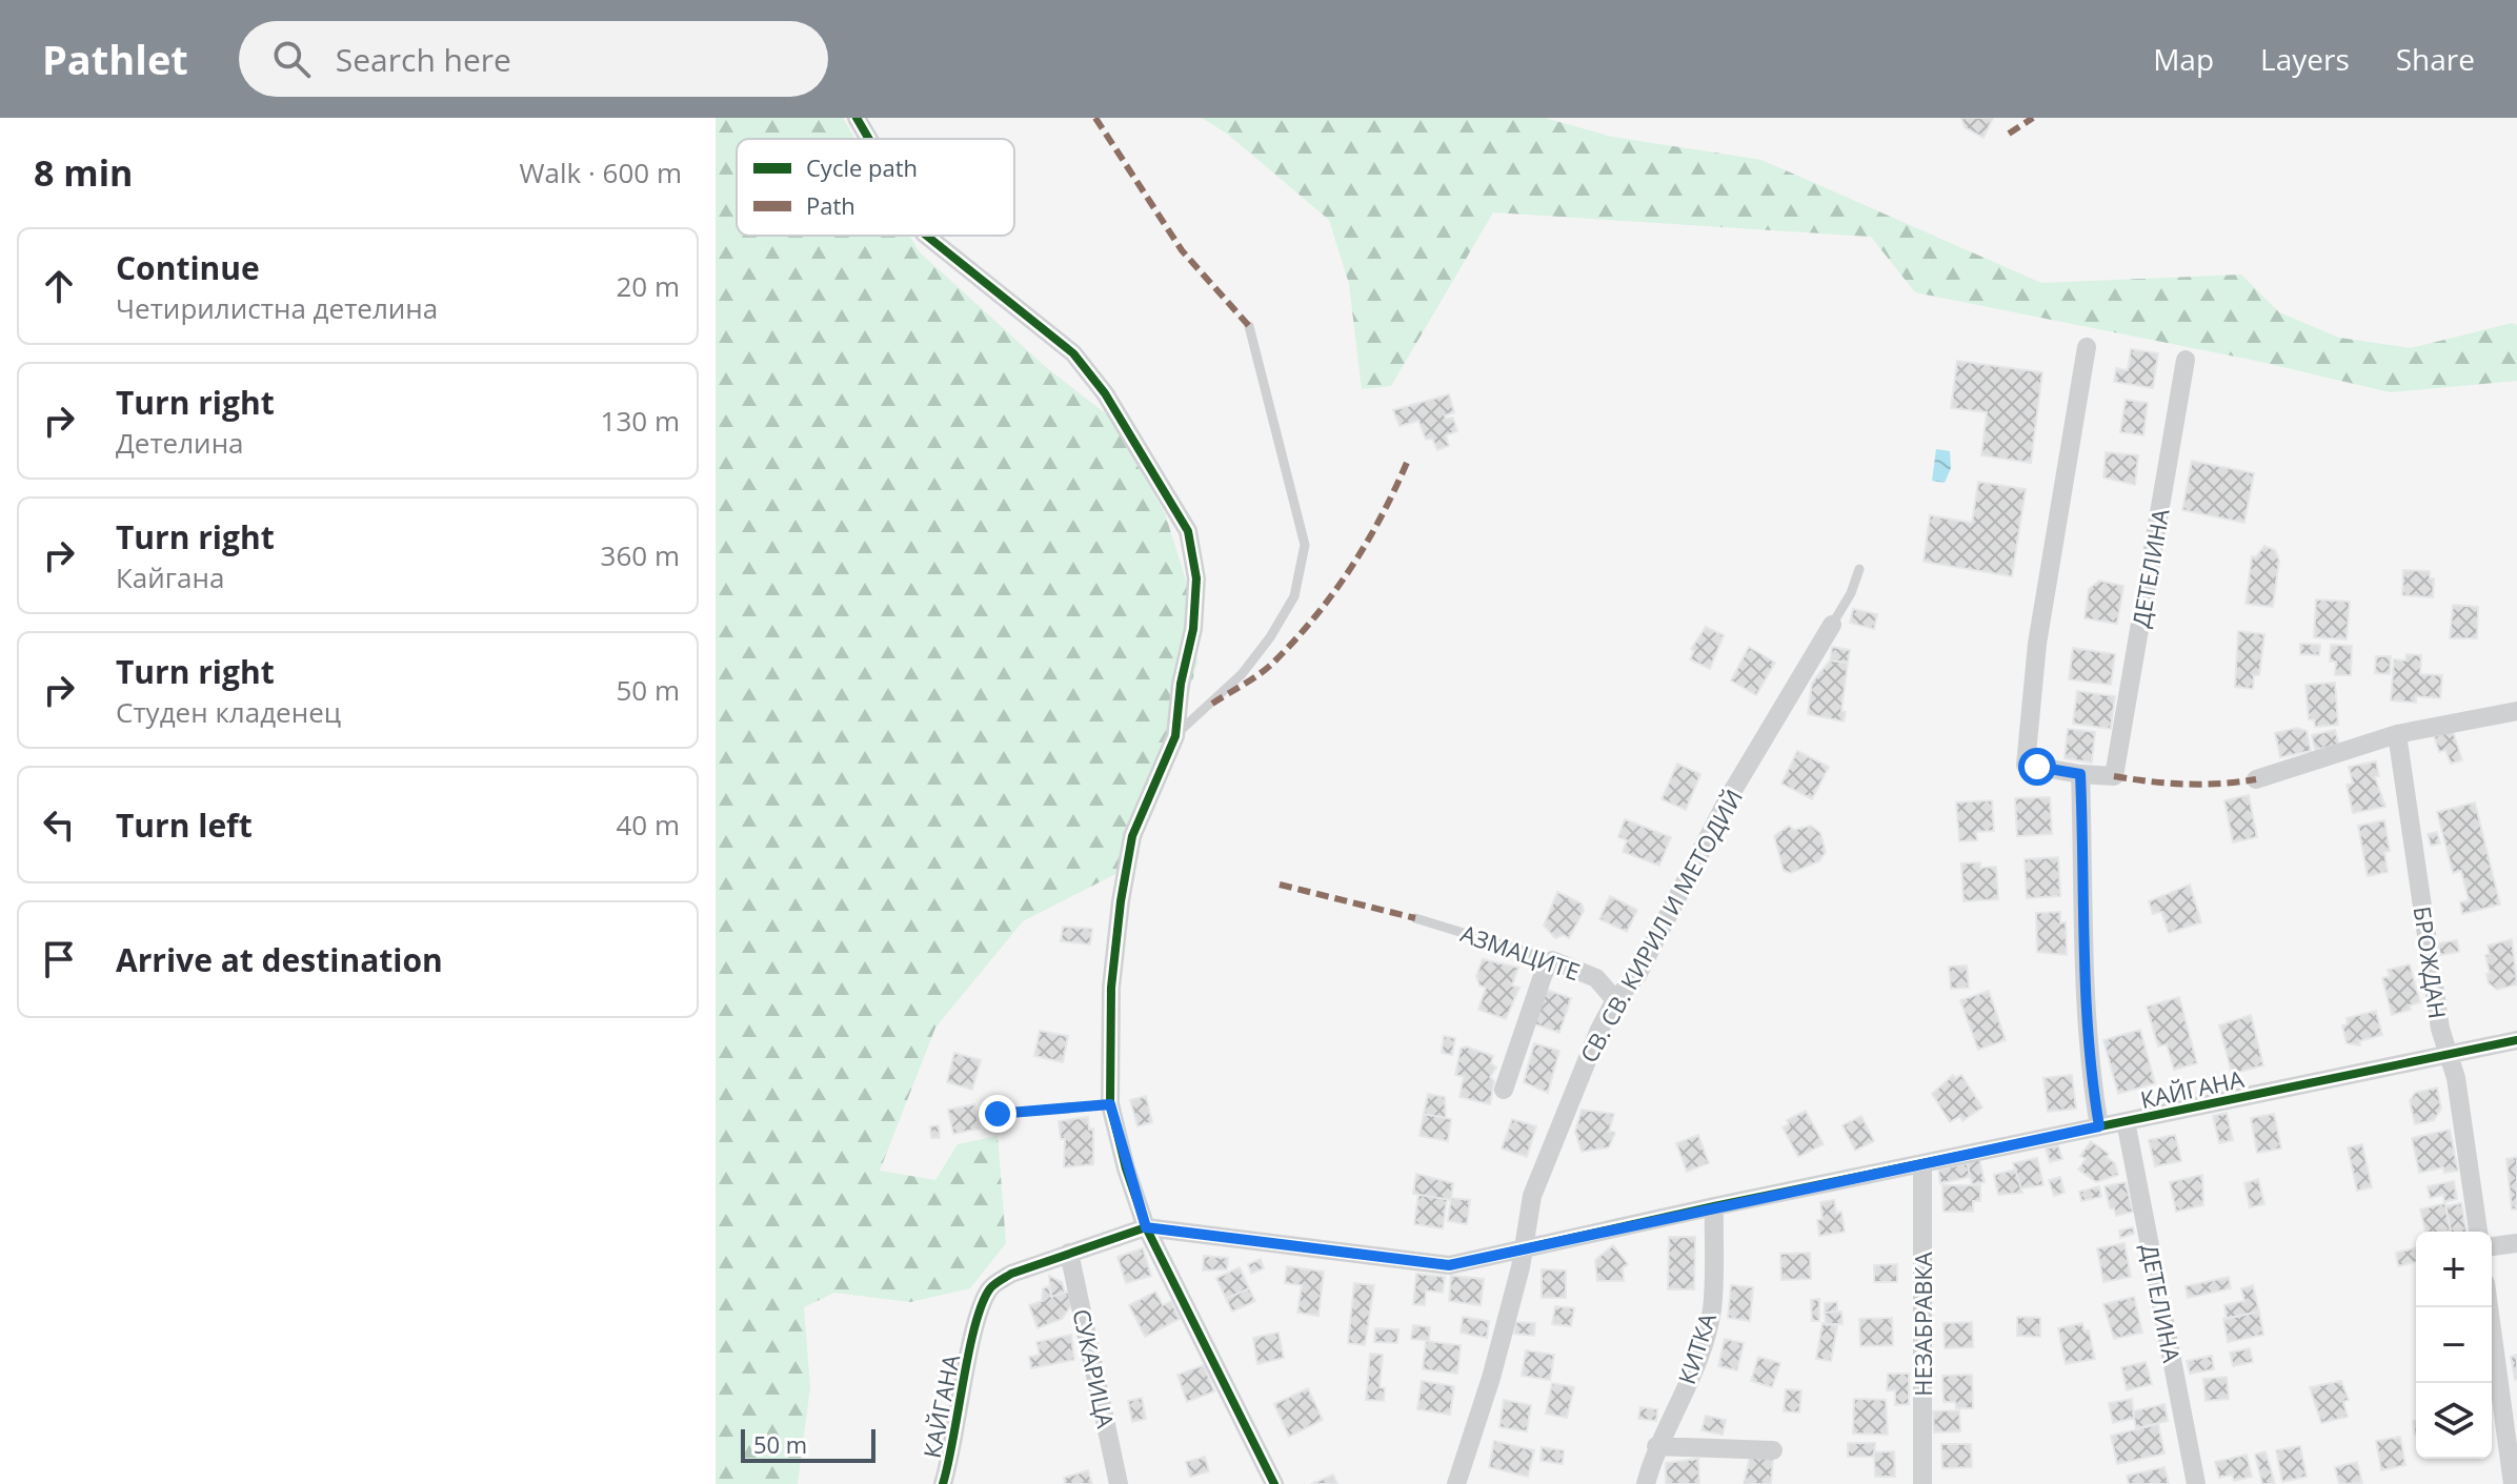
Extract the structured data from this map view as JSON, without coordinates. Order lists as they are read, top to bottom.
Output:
{
  "streets": {
    "street": [
      "ДЕТЕЛИНА",
      "СВ. СВ. КИРИЛ И МЕТОДИЙ",
      "АЗМАЦИТЕ",
      "БРОЖДАН",
      "КАЙГАНА",
      "НЕЗАБРАВКА",
      "КИТКА",
      "СУКАРИЦА"
    ]
  },
  "crossings": [
    ["ДЕТЕЛИНА", "КАЙГАНА"],
    ["СВ. СВ. КИРИЛ И МЕТОДИЙ", "АЗМАЦИТЕ"],
    ["СВ. СВ. КИРИЛ И МЕТОДИЙ", "КАЙГАНА"],
    ["БРОЖДАН", "КАЙГАНА"],
    ["КАЙГАНА", "НЕЗАБРАВКА"],
    ["КАЙГАНА", "КИТКА"],
    ["КАЙГАНА", "СУКАРИЦА"]
  ],
  "legend": ["Cycle path", "Path"],
  "scale_bar": "50 m",
  "page": {
    "header": "Pathlet",
    "search": "Search here",
    "nav": ["Map", "Layers", "Share"],
    "heading": ["8 min", "Walk · 600 m"],
    "list": [
      ["Continue", "Четирилистна детелина", "20 m"],
      ["Turn right", "Детелина", "130 m"],
      ["Turn right", "Кайгана", "360 m"],
      ["Turn right", "Студен кладенец", "50 m"],
      ["Turn left", "40 m"],
      "Arrive at destination"
    ],
    "map_buttons": ["+", "−"],
    "scale": "50 m"
  }
}
